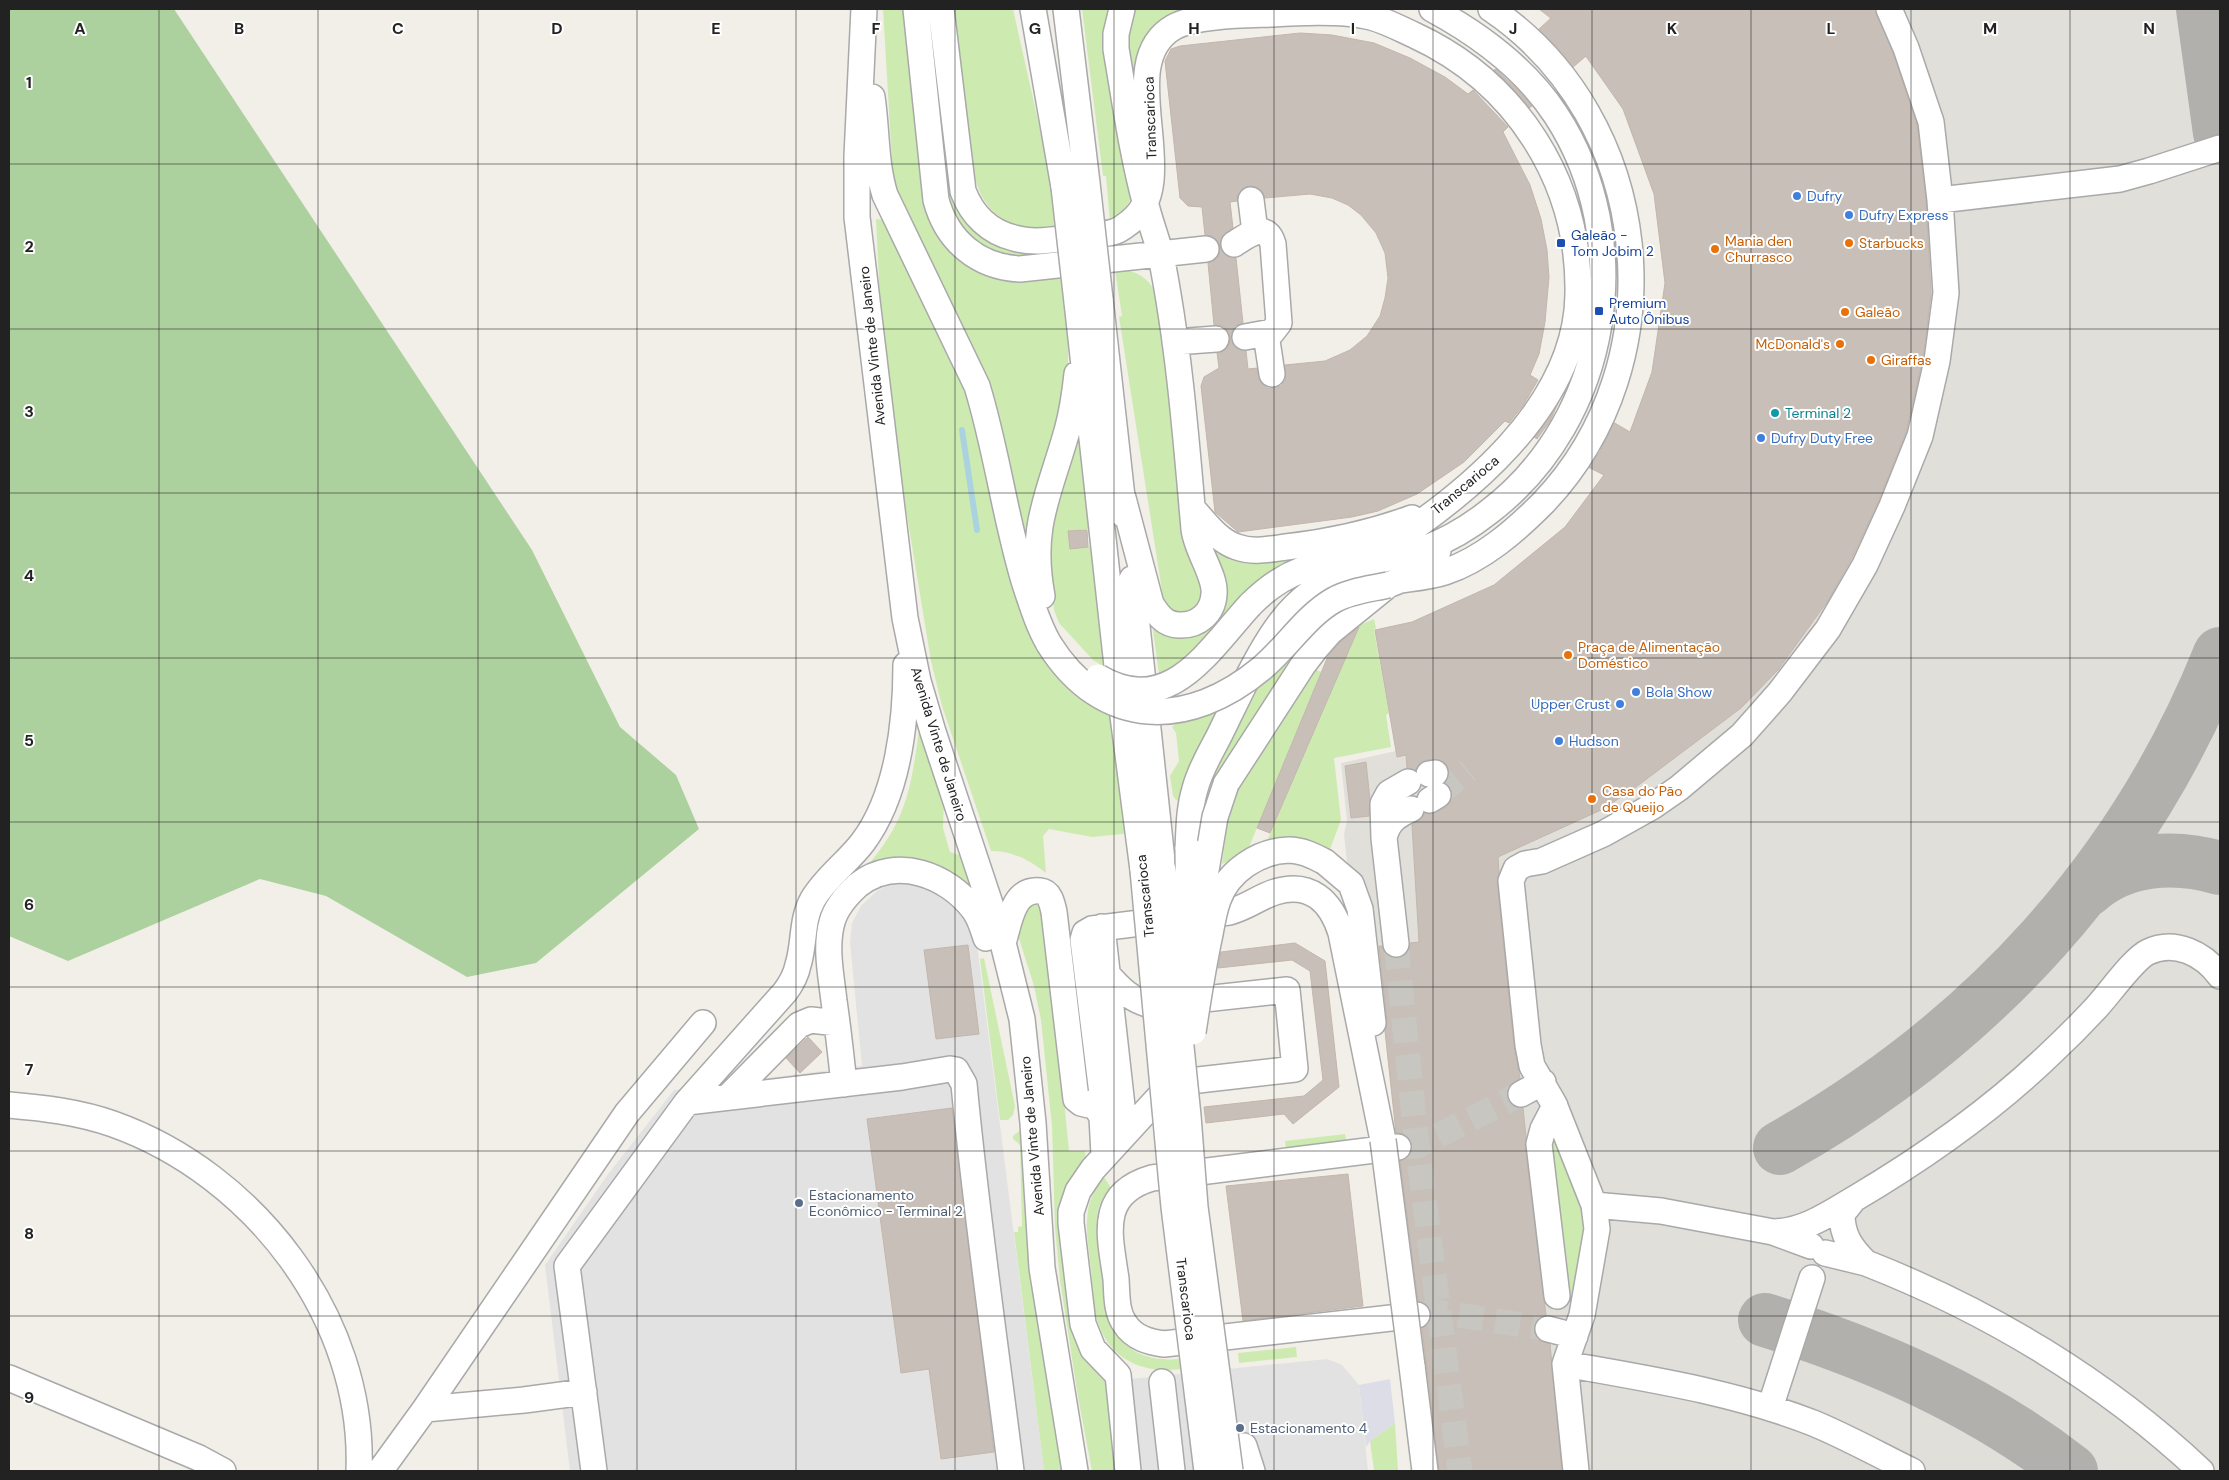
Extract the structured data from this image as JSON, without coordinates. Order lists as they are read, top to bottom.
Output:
{
  "streets": {
    "street": ["Transcarioca", "Avenida Vinte de Janeiro"]
  },
  "places": {
    "other": [
      "Dufry",
      "Dufry Express",
      "Starbucks",
      "Mania den Churrasco",
      "Galeão",
      "McDonald's",
      "Giraffas",
      "Terminal 2",
      "Dufry Duty Free",
      "Praça de Alimentação Doméstico",
      "Bola Show",
      "Upper Crust",
      "Hudson",
      "Casa do Pão de Queijo",
      "Estacionamento Econômico - Terminal 2",
      "Estacionamento 4"
    ],
    "transit": ["Galeão - Tom Jobim 2", "Premium Auto Ônibus"]
  },
  "grid": {
    "columns": [
      "A",
      "B",
      "C",
      "D",
      "E",
      "F",
      "G",
      "H",
      "I",
      "J",
      "K",
      "L",
      "M",
      "N"
    ],
    "rows": [
      "1",
      "2",
      "3",
      "4",
      "5",
      "6",
      "7",
      "8",
      "9"
    ]
  }
}
